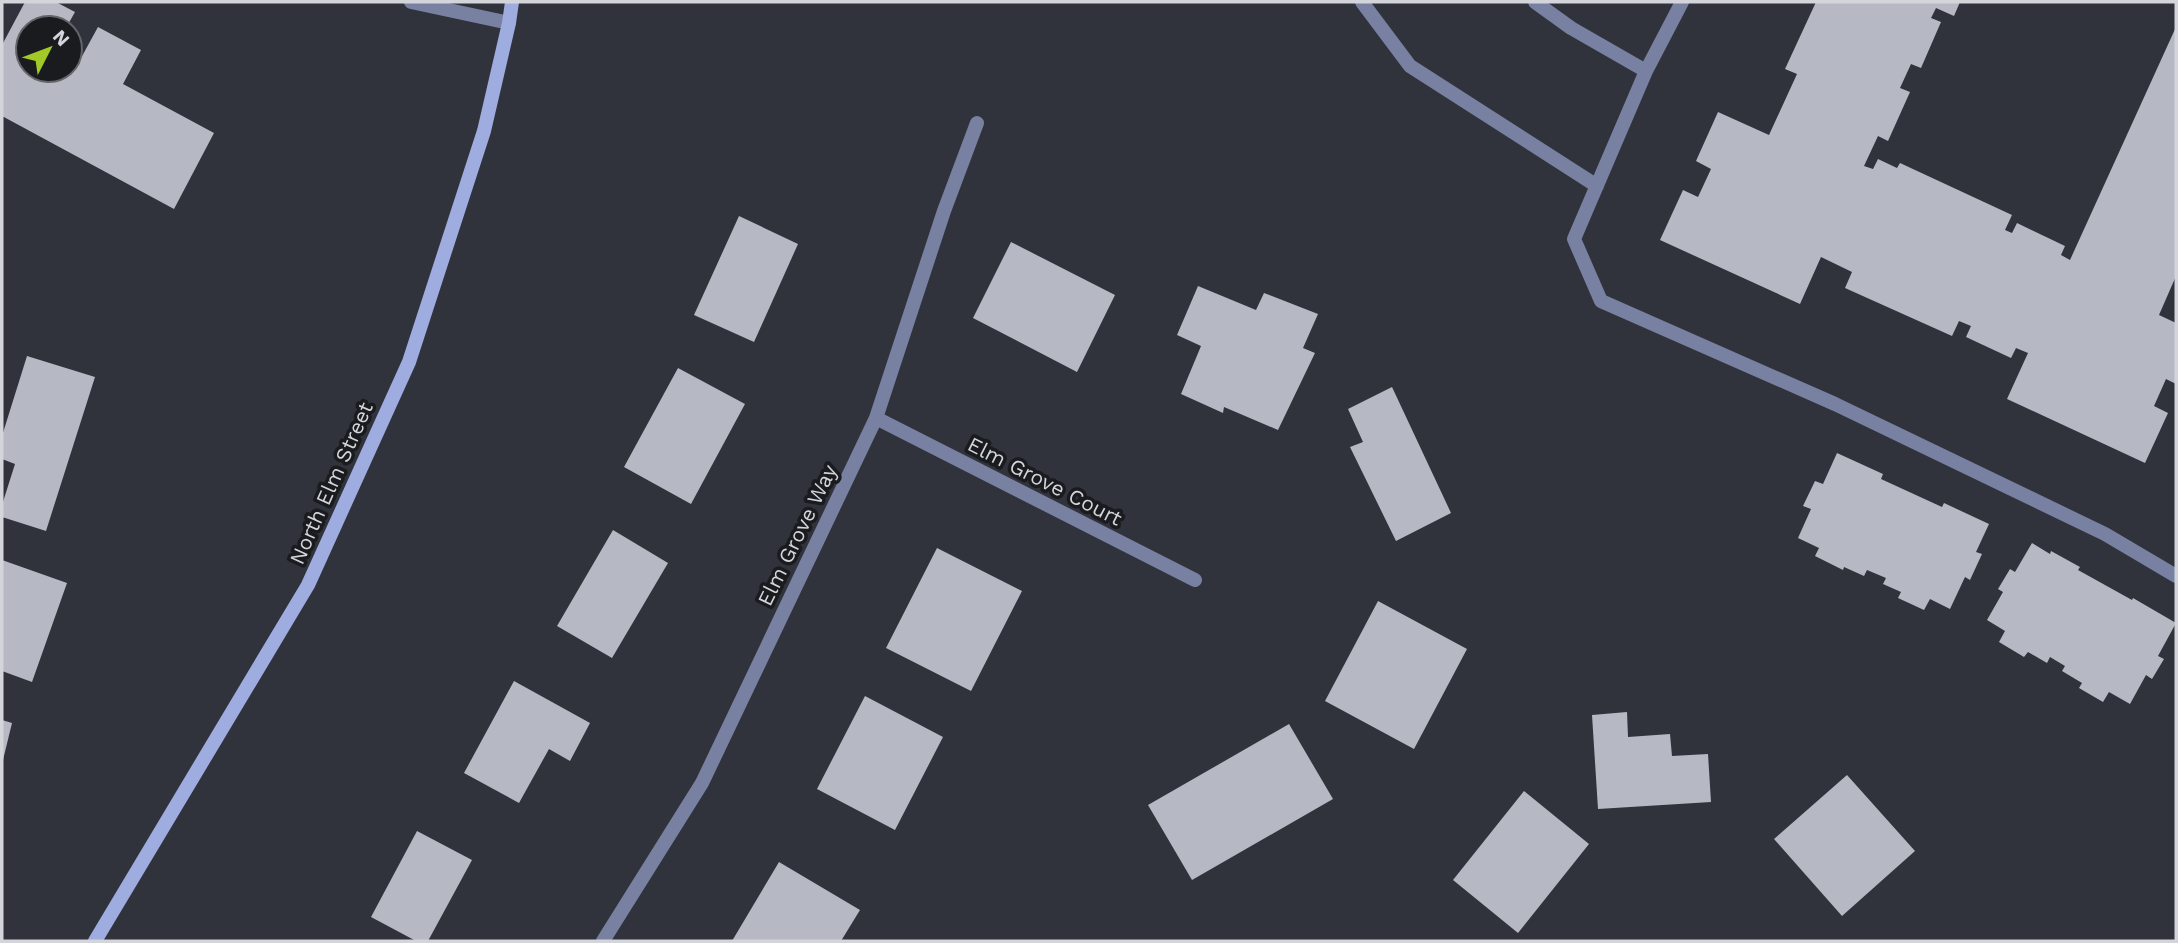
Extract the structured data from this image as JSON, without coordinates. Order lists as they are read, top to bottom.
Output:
{
  "streets": {
    "main road": ["North Elm Street"],
    "street": ["Elm Grove Court", "Elm Grove Way"]
  },
  "crossings": [
    ["Elm Grove Court", "Elm Grove Way"]
  ],
  "north": "top right"
}
